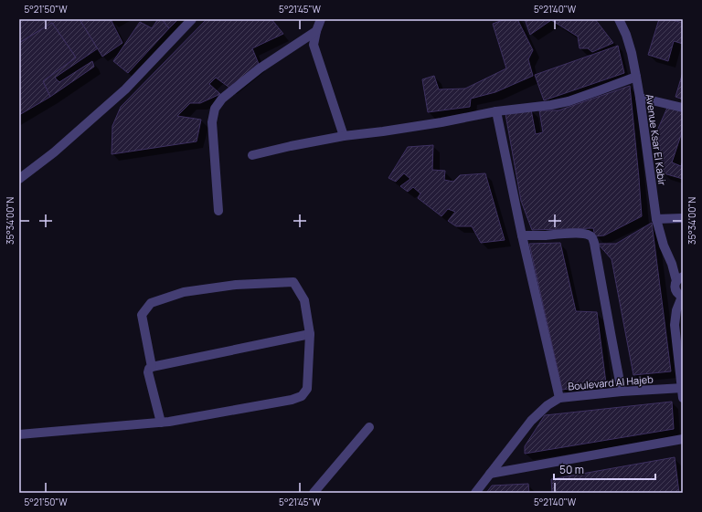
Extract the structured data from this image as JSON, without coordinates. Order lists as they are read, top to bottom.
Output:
{
  "streets": {
    "street": ["Avenue Ksar El Kabir", "Boulevard Al Hajeb"]
  },
  "scale_bar": "50 m",
  "coordinates": [
    "5°21'50\"W",
    "5°21'45\"W",
    "5°21'40\"W",
    "35°34'00\"N"
  ]
}
